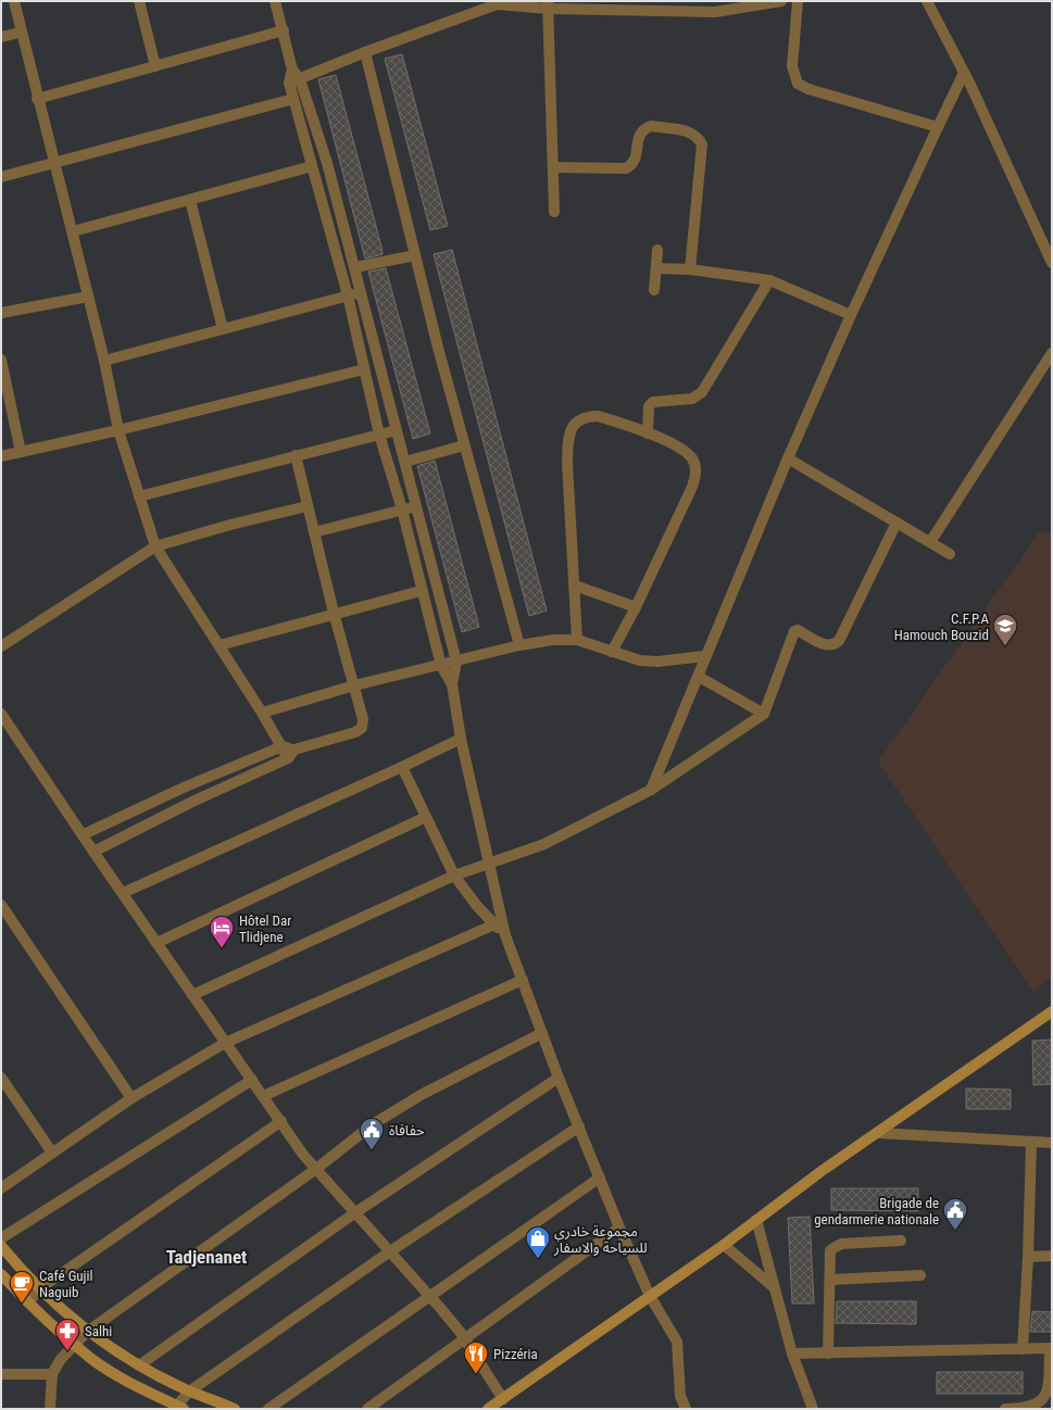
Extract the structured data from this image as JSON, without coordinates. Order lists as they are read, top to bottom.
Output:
{
  "districts": ["Tadjenanet"],
  "places": {
    "school or university": ["C.F.P.A Hamouch Bouzid"],
    "hotel": ["Hôtel Dar Tlidjene"],
    "public building": ["حفافاة", "Brigade de gendarmerie nationale"],
    "shop": ["مجموعة خادري للسياحة والاسفار"],
    "cafe": ["Café Gujil Naguib"],
    "pharmacy": ["Salhi"],
    "restaurant": ["Pizzéria"]
  }
}
